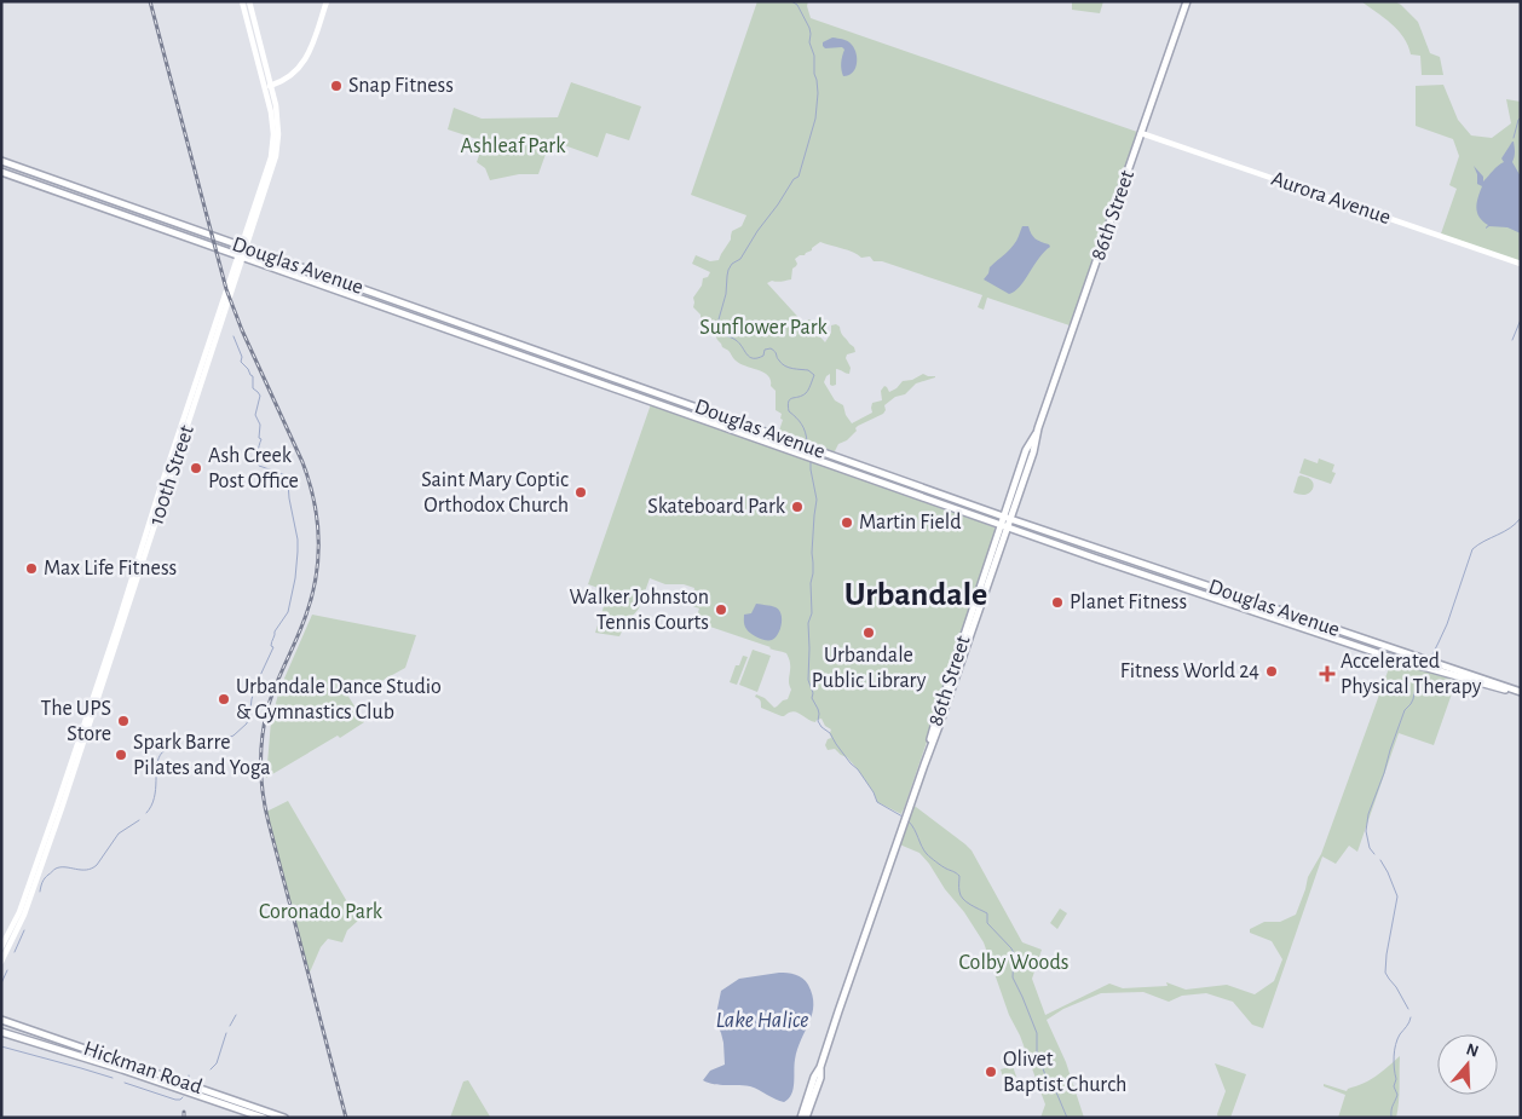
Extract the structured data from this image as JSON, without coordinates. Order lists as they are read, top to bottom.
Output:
{
  "streets": {
    "main road": [
      "Aurora Avenue",
      "86th Street",
      "Douglas Avenue",
      "100th Street",
      "Hickman Road"
    ]
  },
  "crossings": [
    ["Aurora Avenue", "86th Street"],
    ["86th Street", "Douglas Avenue"],
    ["Douglas Avenue", "100th Street"]
  ],
  "districts": ["Urbandale"],
  "water": ["Lake Halice"],
  "parks": [
    "Ashleaf Park",
    "Sunflower Park",
    "Coronado Park",
    "Colby Woods"
  ],
  "places": {
    "other": [
      "Snap Fitness",
      "Ash Creek Post Office",
      "Saint Mary Coptic Orthodox Church",
      "Skateboard Park",
      "Martin Field",
      "Max Life Fitness",
      "Planet Fitness",
      "Walker Johnston Tennis Courts",
      "Urbandale Public Library",
      "Fitness World 24",
      "Urbandale Dance Studio & Gymnastics Club",
      "The UPS Store",
      "Spark Barre Pilates and Yoga",
      "Olivet Baptist Church"
    ],
    "health": ["Accelerated Physical Therapy"]
  },
  "north": "top"
}
